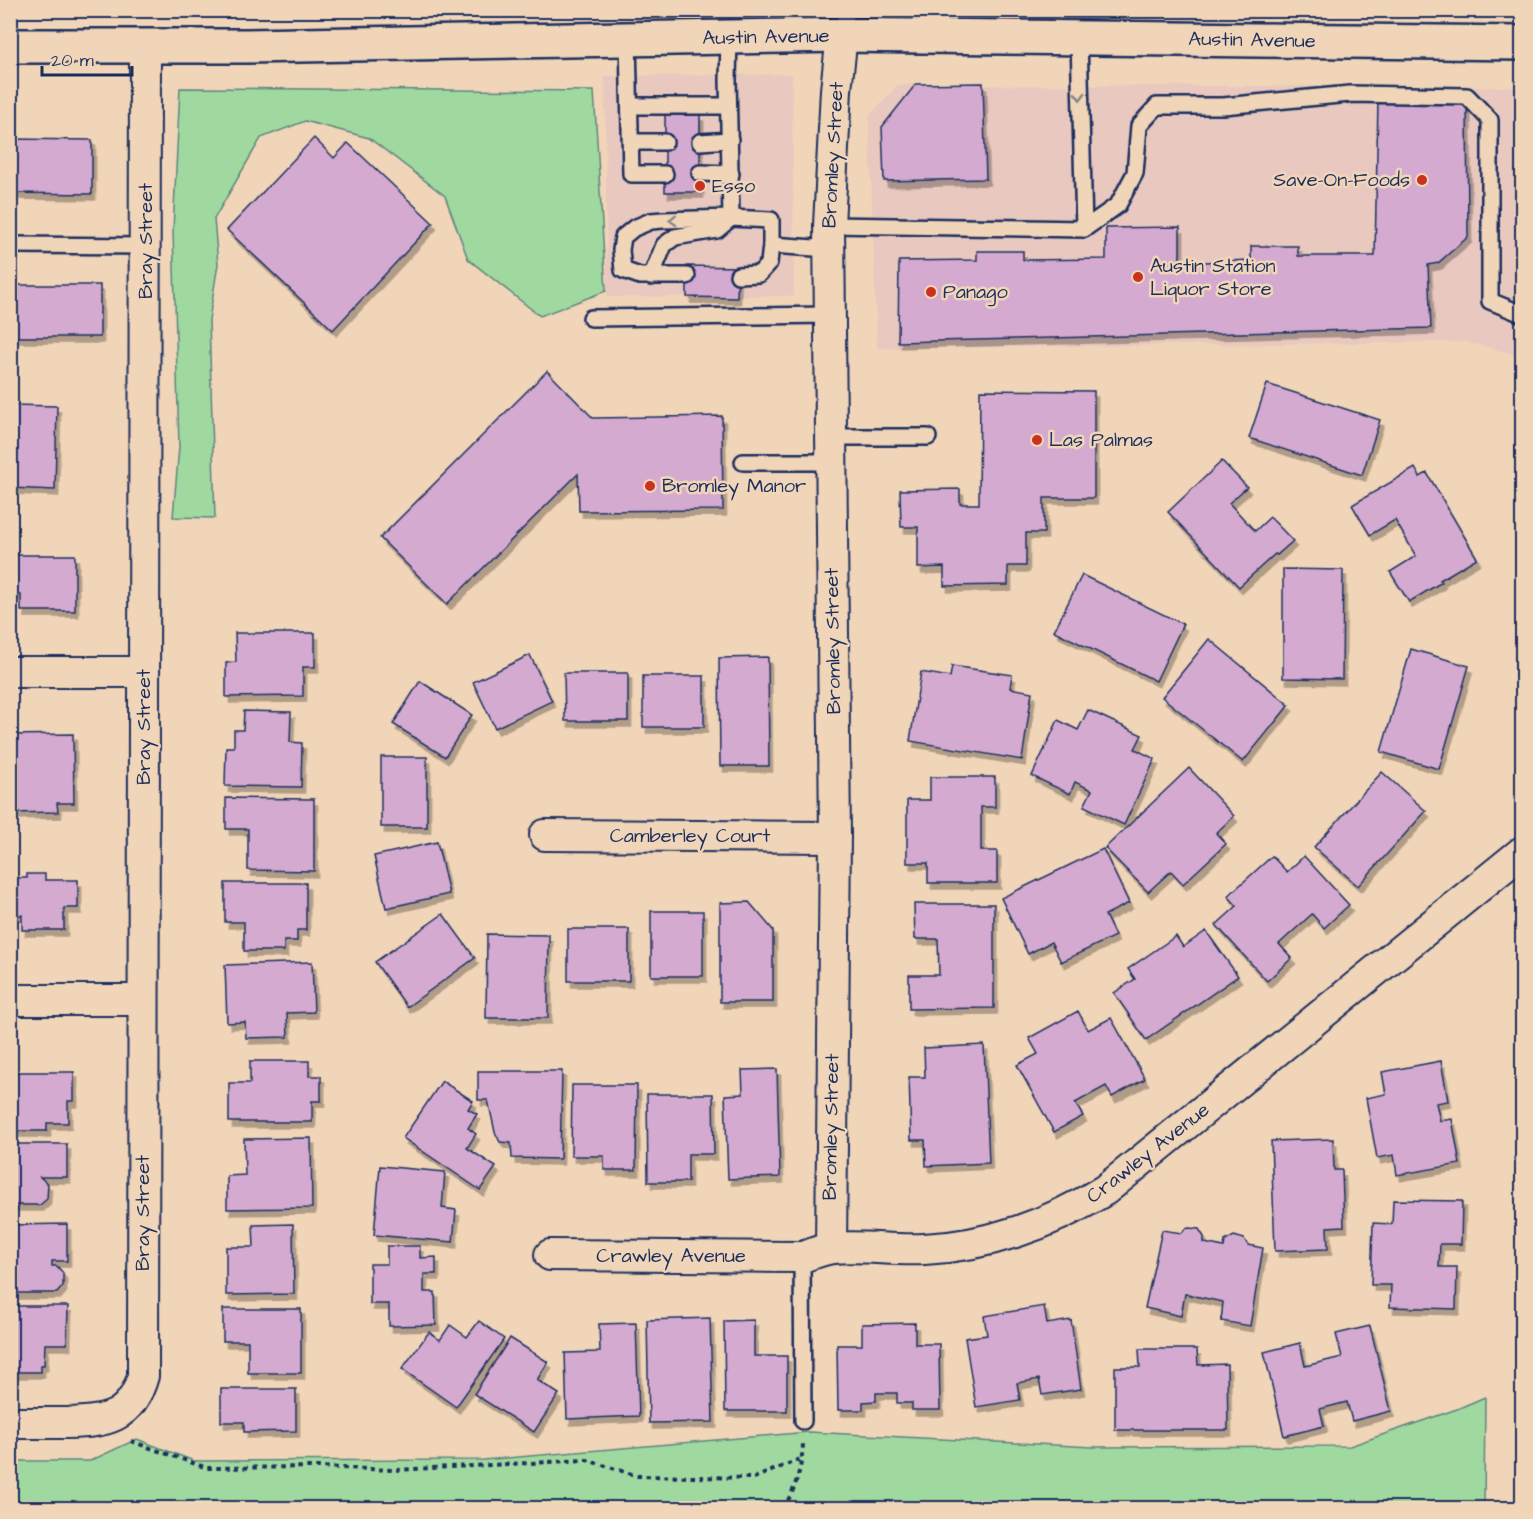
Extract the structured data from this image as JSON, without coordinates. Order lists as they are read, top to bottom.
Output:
{
  "streets": {
    "main road": ["Austin Avenue"],
    "street": [
      "Bromley Street",
      "Bray Street",
      "Camberley Court",
      "Crawley Avenue"
    ]
  },
  "crossings": [
    ["Austin Avenue", "Bromley Street"],
    ["Austin Avenue", "Bray Street"],
    ["Bromley Street", "Camberley Court"],
    ["Bromley Street", "Crawley Avenue"]
  ],
  "places": [
    "Save-On-Foods",
    "Esso",
    "Austin Station Liquor Store",
    "Panago",
    "Las Palmas",
    "Bromley Manor"
  ],
  "scale_bar": "20 m"
}
